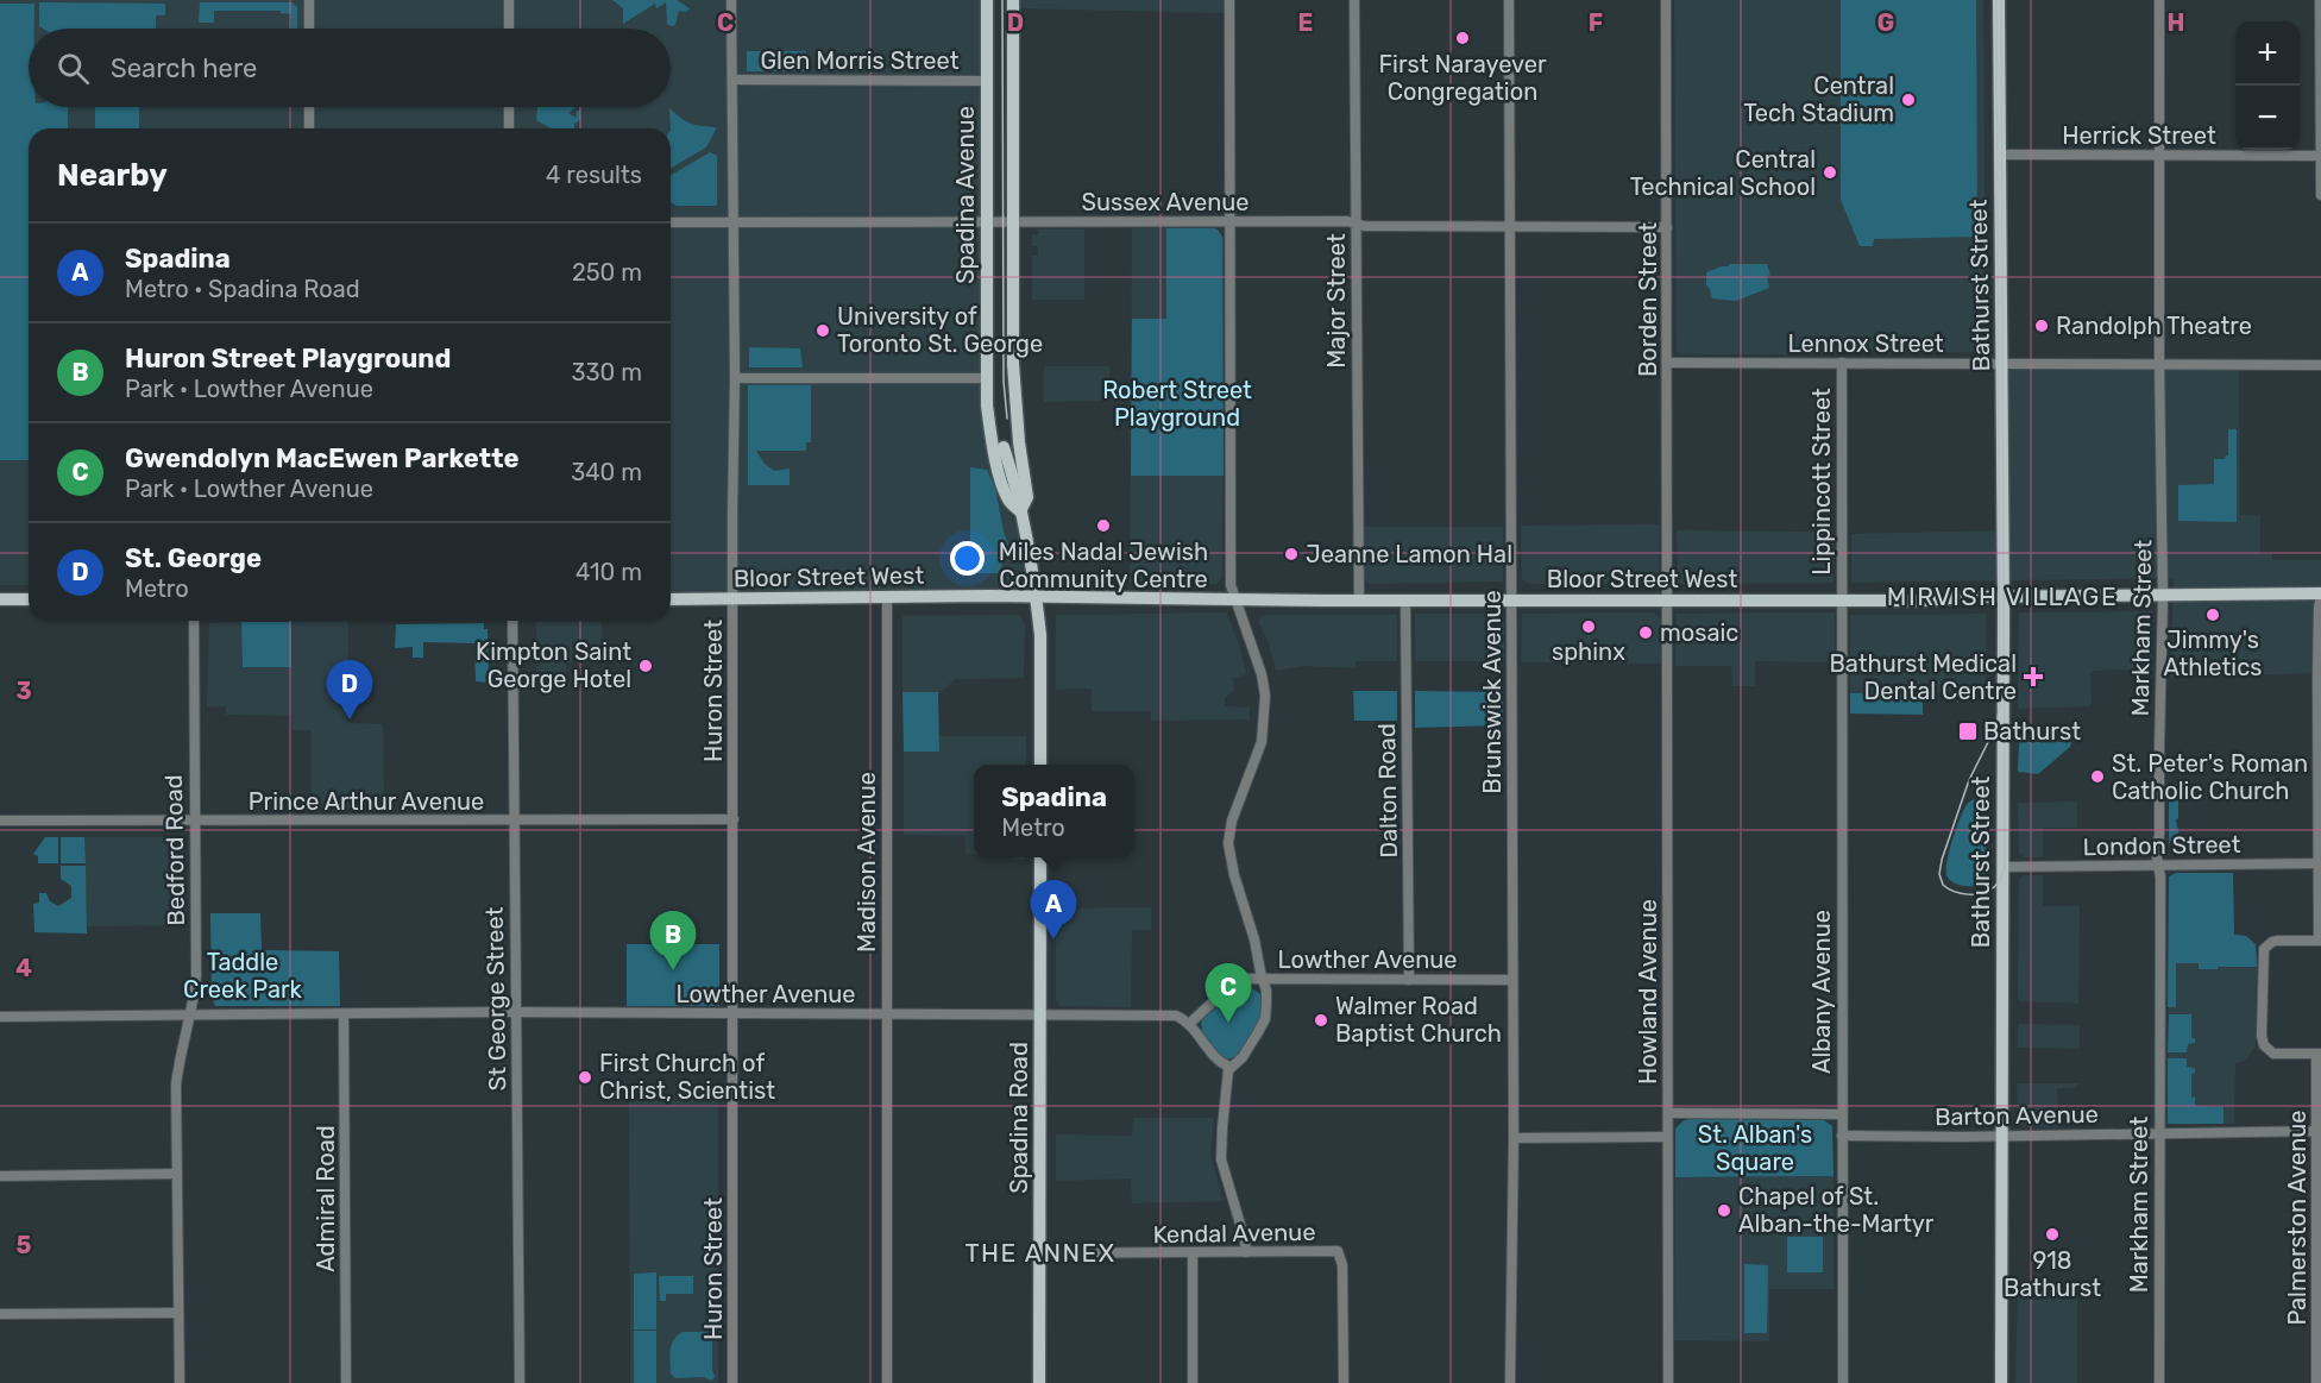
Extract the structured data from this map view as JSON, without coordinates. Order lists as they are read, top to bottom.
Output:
{
  "streets": {
    "main road": [
      "Spadina Avenue",
      "Bathurst Street",
      "Bloor Street West",
      "Spadina Road"
    ],
    "street": [
      "Glen Morris Street",
      "Herrick Street",
      "Sussex Avenue",
      "Borden Street",
      "Major Street",
      "Lennox Street",
      "Lippincott Street",
      "Markham Street",
      "Huron Street",
      "Brunswick Avenue",
      "Dalton Road",
      "Prince Arthur Avenue",
      "London Street",
      "Bedford Road",
      "Madison Avenue",
      "Lowther Avenue",
      "Howland Avenue",
      "Albany Avenue",
      "St George Street",
      "Barton Avenue",
      "Admiral Road",
      "Palmerston Avenue",
      "Kendal Avenue"
    ]
  },
  "crossings": [
    ["Glen Morris Street", "Spadina Avenue"],
    ["Glen Morris Street", "Huron Street"],
    ["Herrick Street", "Bathurst Street"],
    ["Herrick Street", "Markham Street"],
    ["Spadina Avenue", "Sussex Avenue"],
    ["Spadina Avenue", "Bloor Street West"],
    ["Sussex Avenue", "Borden Street"],
    ["Sussex Avenue", "Major Street"],
    ["Sussex Avenue", "Huron Street"],
    ["Sussex Avenue", "Brunswick Avenue"],
    ["Bathurst Street", "Lennox Street"],
    ["Bathurst Street", "Bloor Street West"],
    ["Bathurst Street", "London Street"],
    ["Bathurst Street", "Barton Avenue"],
    ["Borden Street", "Lennox Street"],
    ["Borden Street", "Bloor Street West"],
    ["Borden Street", "Howland Avenue"],
    ["Major Street", "Bloor Street West"],
    ["Lennox Street", "Lippincott Street"],
    ["Lennox Street", "Markham Street"],
    ["Lippincott Street", "Bloor Street West"],
    ["Lippincott Street", "Albany Avenue"],
    ["Bloor Street West", "Markham Street"],
    ["Bloor Street West", "Huron Street"],
    ["Bloor Street West", "Brunswick Avenue"],
    ["Bloor Street West", "Dalton Road"],
    ["Bloor Street West", "Madison Avenue"],
    ["Bloor Street West", "Howland Avenue"],
    ["Bloor Street West", "Albany Avenue"],
    ["Markham Street", "London Street"],
    ["Markham Street", "Barton Avenue"],
    ["Huron Street", "Prince Arthur Avenue"],
    ["Huron Street", "Lowther Avenue"],
    ["Brunswick Avenue", "Lowther Avenue"],
    ["Dalton Road", "Lowther Avenue"],
    ["Prince Arthur Avenue", "Bedford Road"],
    ["Prince Arthur Avenue", "St George Street"],
    ["Bedford Road", "Lowther Avenue"],
    ["Madison Avenue", "Lowther Avenue"],
    ["Lowther Avenue", "St George Street"],
    ["Lowther Avenue", "Spadina Road"],
    ["Lowther Avenue", "Admiral Road"],
    ["Albany Avenue", "Barton Avenue"],
    ["Barton Avenue", "Palmerston Avenue"],
    ["Spadina Road", "Kendal Avenue"]
  ],
  "districts": ["MIRVISH VILLAGE", "THE ANNEX"],
  "parks": ["Robert Street Playground", "Taddle Creek Park", "St. Alban's Square"],
  "places": {
    "other": [
      "First Narayever Congregation",
      "Central Tech Stadium",
      "Central Technical School",
      "Randolph Theatre",
      "University of Toronto St. George",
      "Miles Nadal Jewish Community Centre",
      "Jeanne Lamon Hal",
      "Jimmy's Athletics",
      "sphinx",
      "mosaic",
      "Kimpton Saint George Hotel",
      "St. Peter's Roman Catholic Church",
      "Walmer Road Baptist Church",
      "First Church of Christ, Scientist",
      "Chapel of St. Alban-the-Martyr",
      "918 Bathurst"
    ],
    "health": ["Bathurst Medical Dental Centre"],
    "transit": ["Bathurst"]
  },
  "page": {
    "map_buttons": ["+", "−"],
    "search": "Search here",
    "heading": ["Nearby", "4 results"],
    "list": [
      {
        "mark": "A",
        "name": "Spadina",
        "note": "Metro · Spadina Road",
        "value": "250 m"
      },
      {
        "mark": "B",
        "name": "Huron Street Playground",
        "note": "Park · Lowther Avenue",
        "value": "330 m"
      },
      {
        "mark": "C",
        "name": "Gwendolyn MacEwen Parkette",
        "note": "Park · Lowther Avenue",
        "value": "340 m"
      },
      {
        "mark": "D",
        "name": "St. George",
        "note": "Metro",
        "value": "410 m"
      }
    ],
    "pins": [
      "D",
      "A",
      "B",
      "C"
    ],
    "popup": ["Spadina", "Metro"]
  },
  "grid": {
    "columns": [
      "C",
      "D",
      "E",
      "F",
      "G",
      "H"
    ],
    "rows": ["3", "4", "5"]
  }
}
